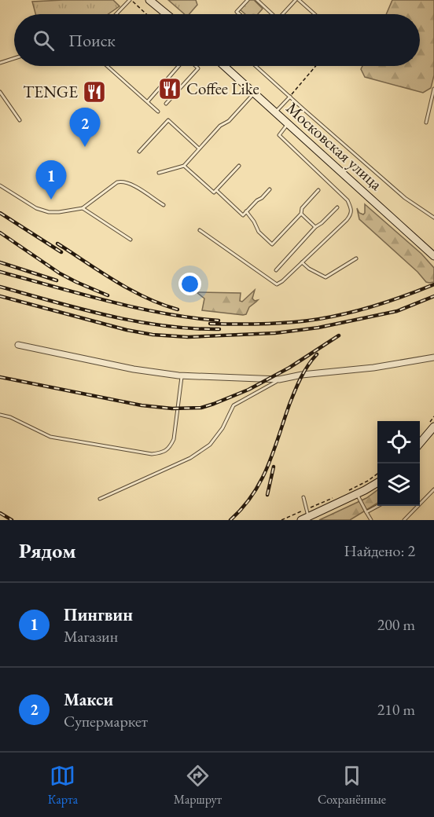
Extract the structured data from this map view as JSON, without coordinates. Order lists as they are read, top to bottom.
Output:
{
  "streets": {
    "main road": ["Московская улица"]
  },
  "places": {
    "restaurant": ["Coffee Like", "TENGE"]
  },
  "page": {
    "search": "Поиск",
    "pins": ["2", "1"],
    "heading": ["Рядом", "Найдено: 2"],
    "list": [
      {
        "mark": "1",
        "name": "Пингвин",
        "note": "Магазин",
        "value": "200 m"
      },
      {
        "mark": "2",
        "name": "Макси",
        "note": "Супермаркет",
        "value": "210 m"
      }
    ],
    "nav": ["Карта", "Маршрут", "Сохранённые"]
  }
}
